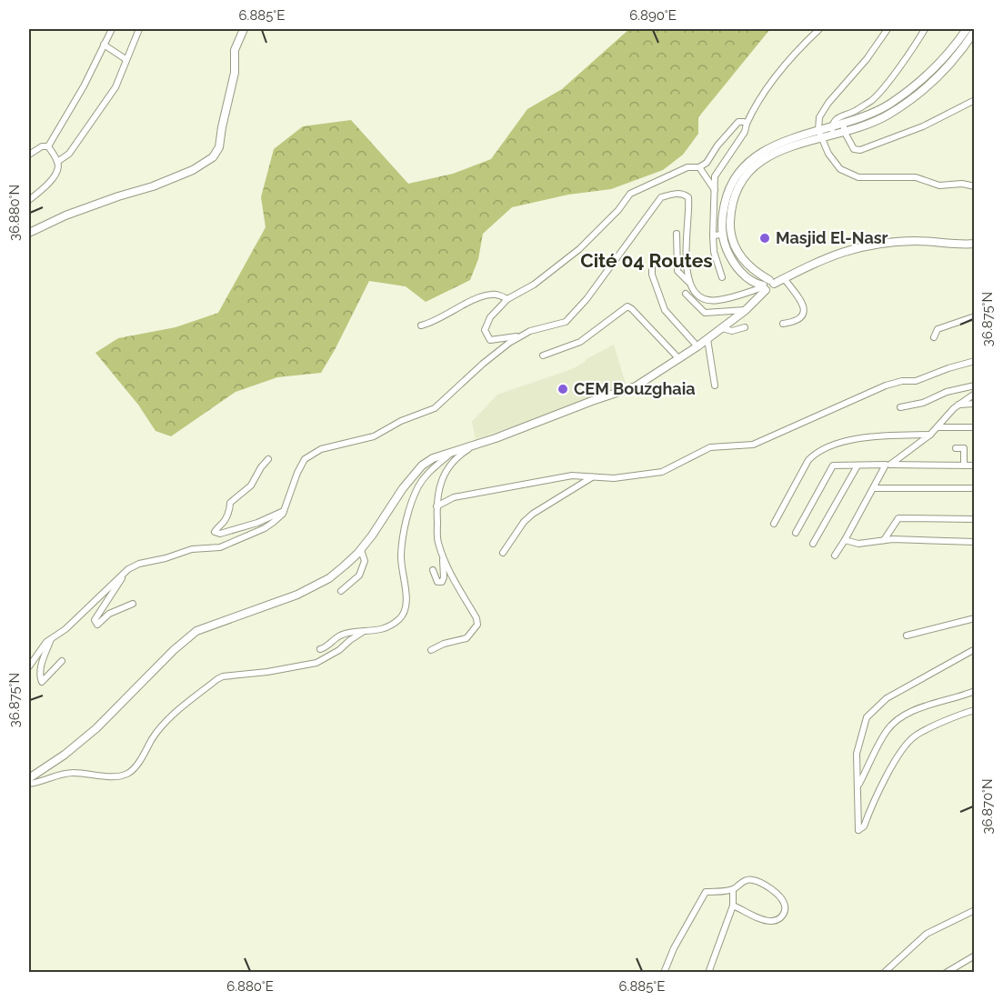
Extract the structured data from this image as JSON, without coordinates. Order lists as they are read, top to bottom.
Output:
{
  "districts": ["Cité 04 Routes"],
  "places": ["Masjid El-Nasr", "CEM Bouzghaia"],
  "coordinates": [
    "6.885°E",
    "6.890°E",
    "36.880°N",
    "36.875°N",
    "36.870°N",
    "6.880°E"
  ]
}
